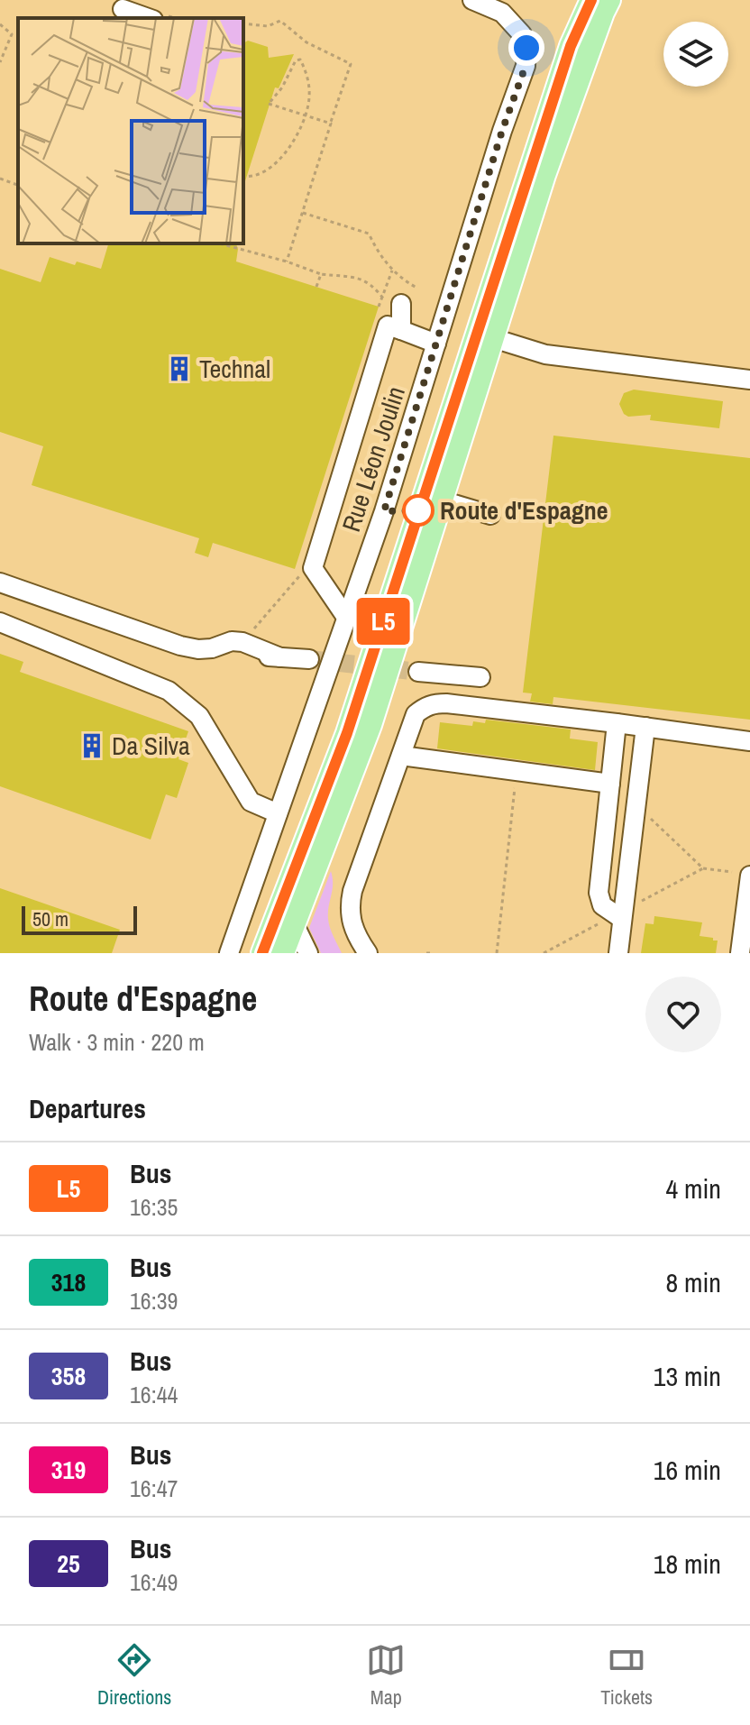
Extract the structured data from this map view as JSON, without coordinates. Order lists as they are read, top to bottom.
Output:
{
  "streets": {
    "street": ["Rue Léon Joulin"]
  },
  "places": {
    "building": ["Technal", "Da Silva"],
    "other": ["Route d'Espagne"]
  },
  "lines": ["bus line L5"],
  "scale_bar": "50 m",
  "page": {
    "on_map": "L5",
    "scale": "50 m",
    "heading": [
      ["Route d'Espagne", "Walk · 3 min · 220 m"],
      "Departures"
    ],
    "list": [
      {
        "mark": "L5",
        "name": "Bus",
        "note": "16:35",
        "value": "4 min"
      },
      {
        "mark": "318",
        "name": "Bus",
        "note": "16:39",
        "value": "8 min"
      },
      {
        "mark": "358",
        "name": "Bus",
        "note": "16:44",
        "value": "13 min"
      },
      {
        "mark": "319",
        "name": "Bus",
        "note": "16:47",
        "value": "16 min"
      },
      {
        "mark": "25",
        "name": "Bus",
        "note": "16:49",
        "value": "18 min"
      }
    ],
    "tabs": ["Directions", "Map", "Tickets"]
  }
}
